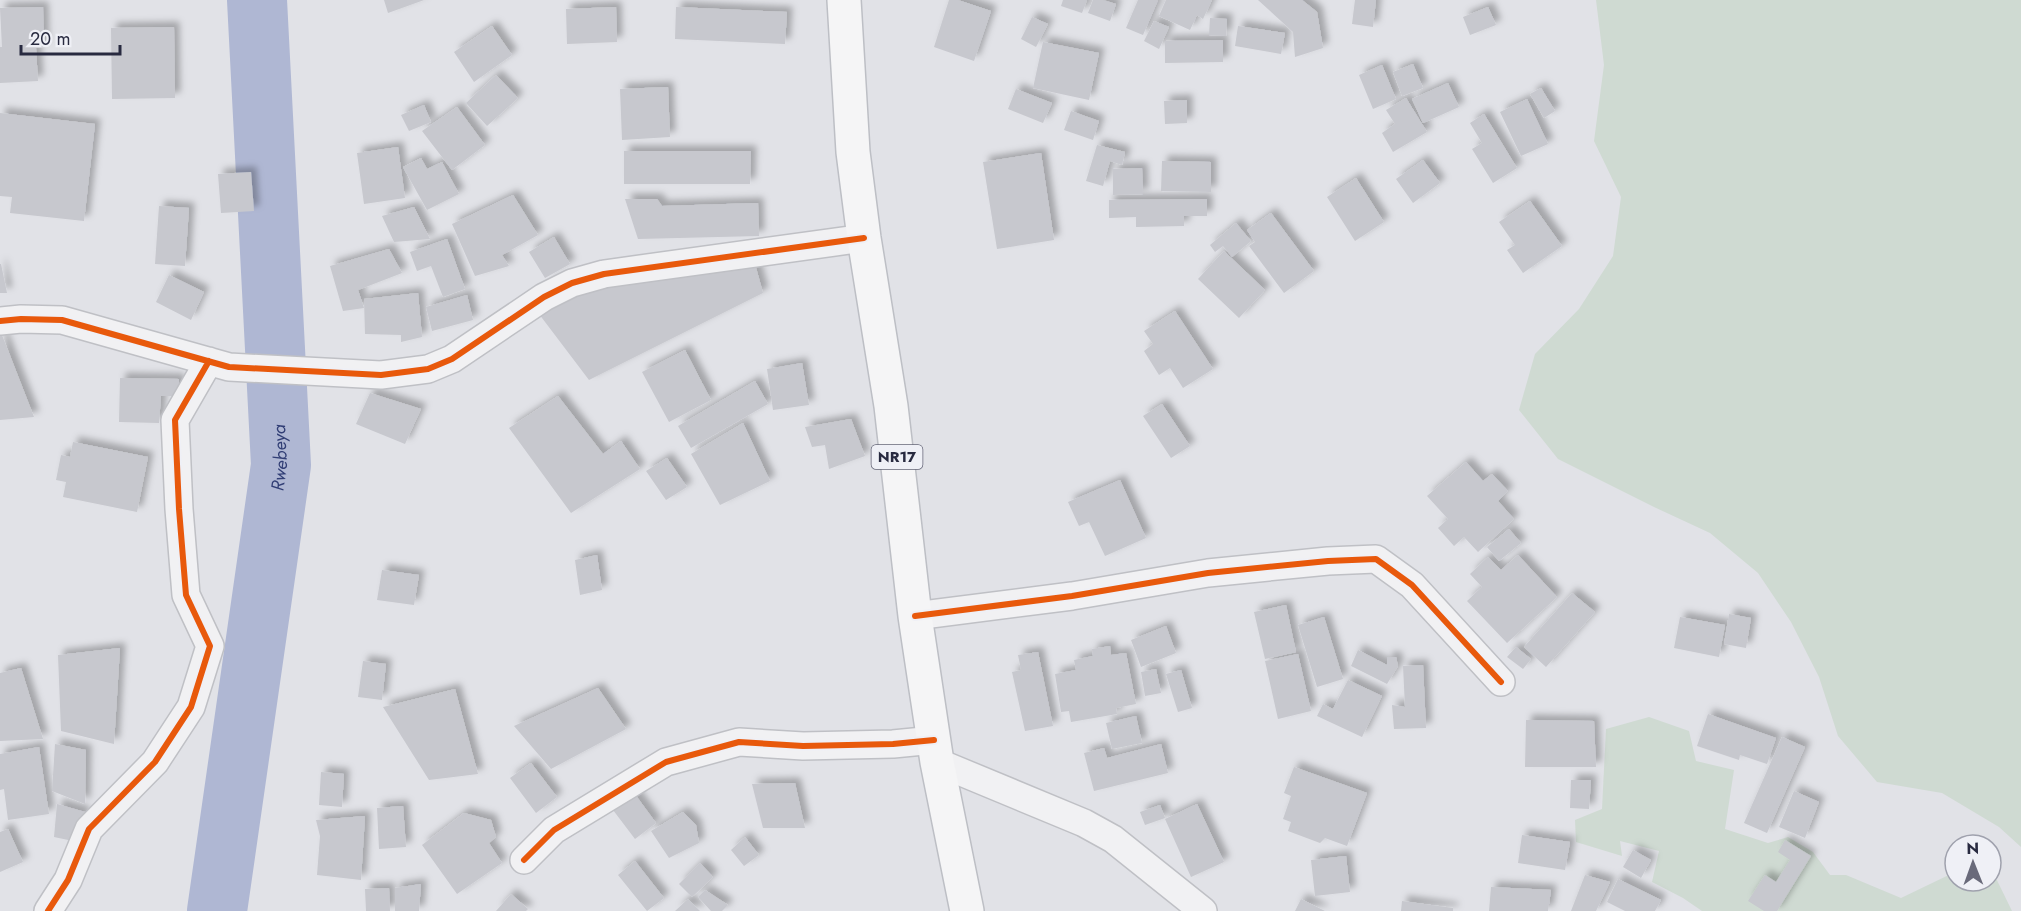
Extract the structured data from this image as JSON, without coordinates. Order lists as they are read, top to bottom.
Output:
{
  "streets": {
    "main road": ["NR17"]
  },
  "water": ["Rwebeya"],
  "scale_bar": "20 m",
  "north": "top"
}
